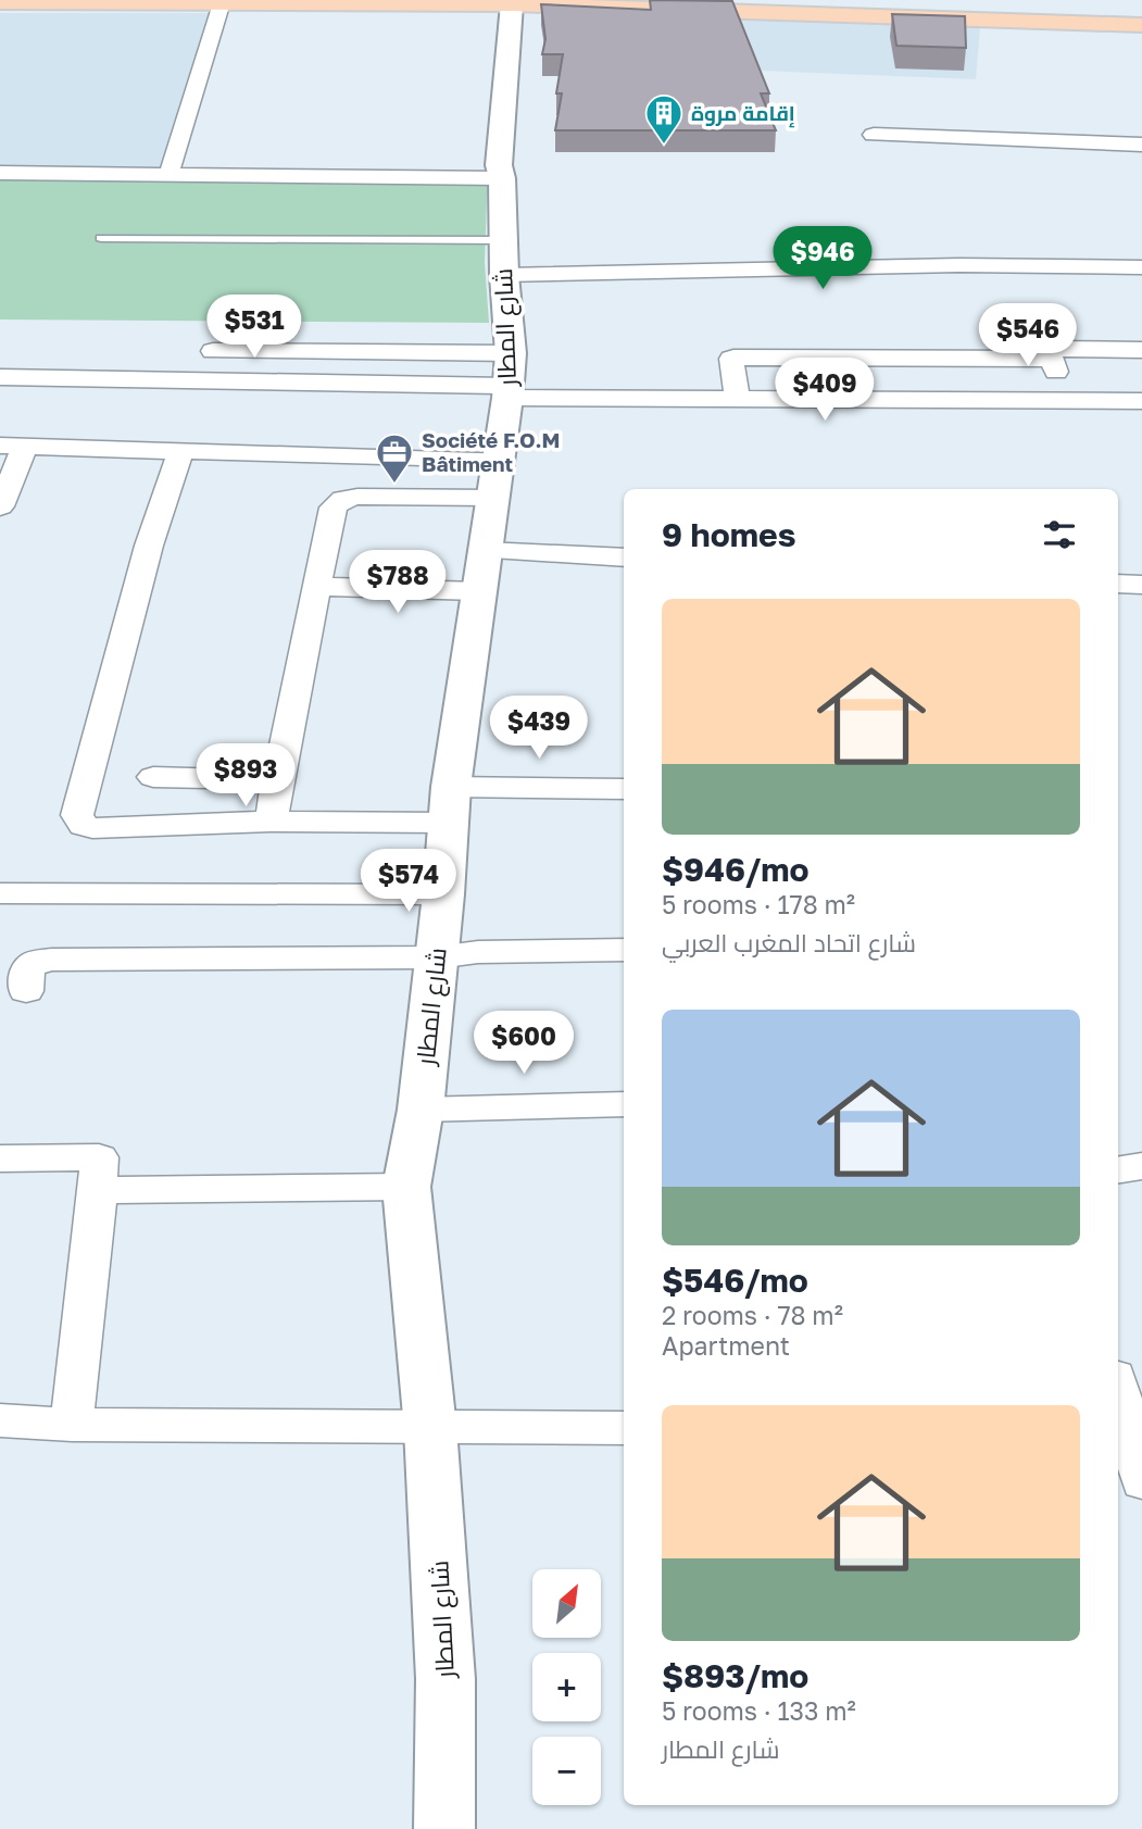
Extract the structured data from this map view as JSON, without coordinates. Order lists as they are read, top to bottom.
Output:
{
  "streets": {
    "street": ["شارع المطار"]
  },
  "places": {
    "building": ["إقامة مروة"],
    "office": ["Société F.O.M Bâtiment"]
  },
  "north": "top right",
  "page": {
    "price": [
      "$946",
      "$531",
      "$546",
      "$409",
      "$788",
      "$439",
      "$893",
      "$574",
      "$600"
    ],
    "heading": "9 homes",
    "list": [
      {
        "name": "$946/mo",
        "note": "5 rooms · 178 m² · شارع اتحاد المغرب العربي"
      },
      {
        "name": "$546/mo",
        "note": "2 rooms · 78 m² · Apartment"
      },
      {
        "name": "$893/mo",
        "note": "5 rooms · 133 m² · شارع المطار"
      }
    ],
    "map_buttons": ["+", "−"]
  }
}
